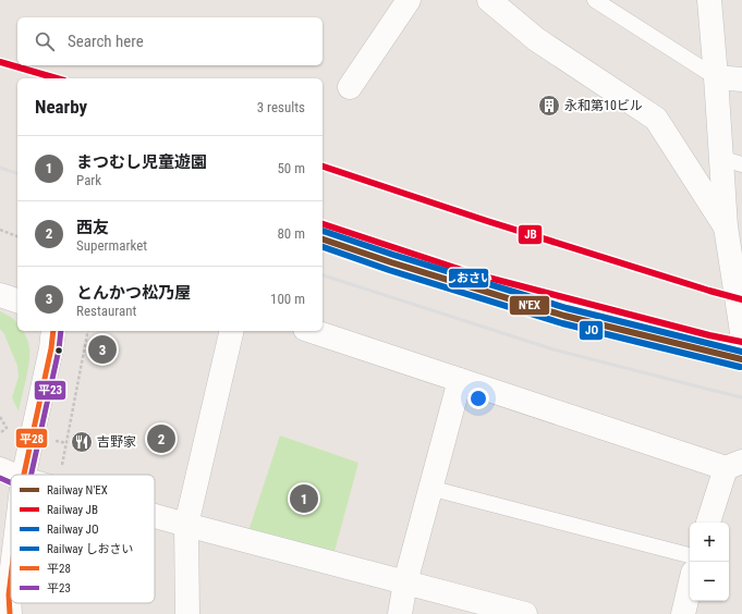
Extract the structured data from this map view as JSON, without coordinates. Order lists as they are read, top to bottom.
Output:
{
  "places": {
    "building": ["永和第10ビル"],
    "restaurant": ["吉野家"]
  },
  "lines": [
    "rail line JB",
    "rail line しおさい",
    "rail line N'EX",
    "rail line JO",
    "transit line 平28",
    "transit line 平23"
  ],
  "legend": [
    "Railway N'EX",
    "Railway JB",
    "Railway JO",
    "Railway しおさい",
    "平28",
    "平23"
  ],
  "page": {
    "search": "Search here",
    "heading": ["Nearby", "3 results"],
    "list": [
      {
        "mark": "1",
        "name": "まつむし児童遊園",
        "note": "Park",
        "value": "50 m"
      },
      {
        "mark": "2",
        "name": "西友",
        "note": "Supermarket",
        "value": "80 m"
      },
      {
        "mark": "3",
        "name": "とんかつ松乃屋",
        "note": "Restaurant",
        "value": "100 m"
      }
    ],
    "pins": ["3", "2", "1"],
    "map_buttons": ["+", "−"]
  }
}
